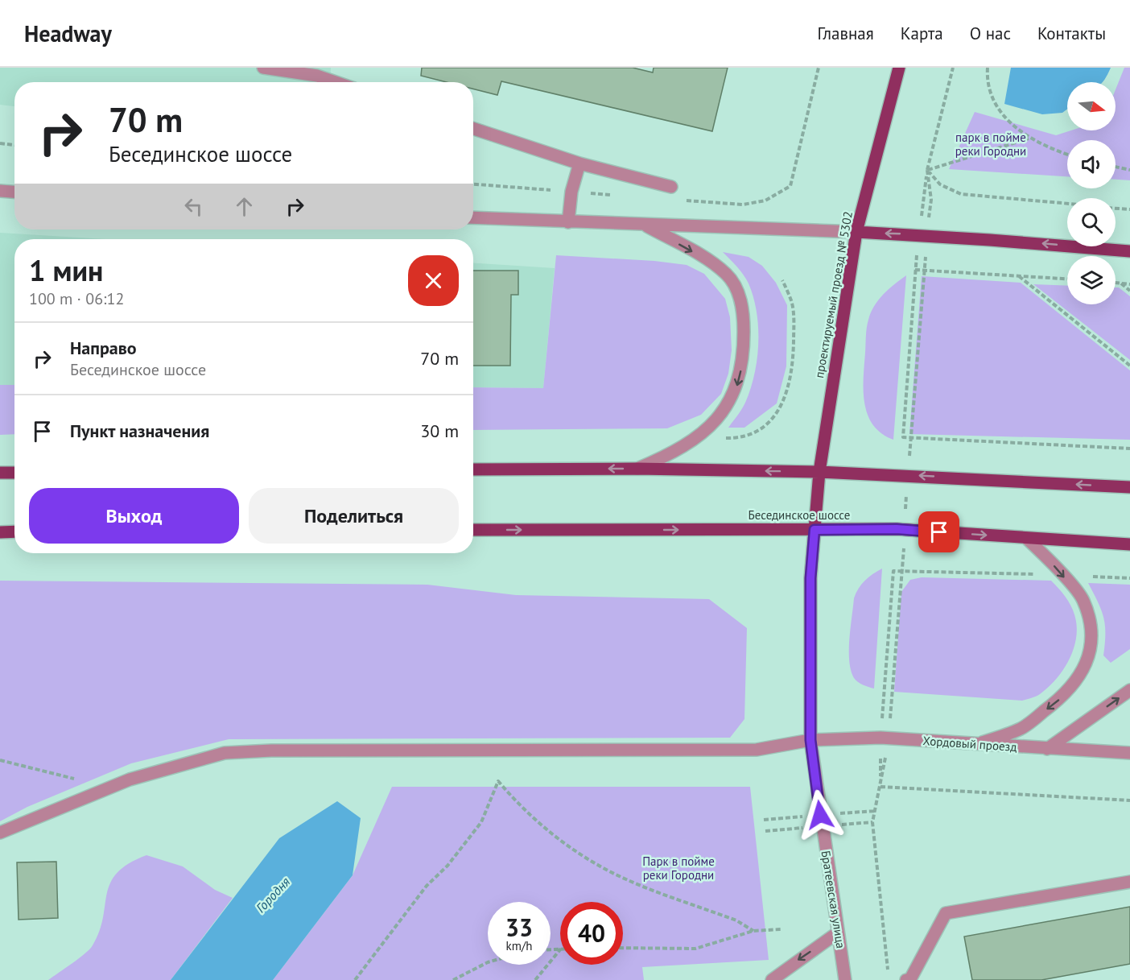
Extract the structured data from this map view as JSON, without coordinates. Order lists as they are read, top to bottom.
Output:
{
  "streets": {
    "main road": ["проектируемый проезд № 5302", "Бесединское шоссе"],
    "street": ["Хордовый проезд", "Братеевская улица"]
  },
  "crossings": [
    ["проектируемый проезд № 5302", "Бесединское шоссе"],
    ["проектируемый проезд № 5302", "Братеевская улица"],
    ["Бесединское шоссе", "Братеевская улица"],
    ["Хордовый проезд", "Братеевская улица"]
  ],
  "water": ["Городня"],
  "parks": ["парк в пойме реки Городни", "Парк в пойме реки Городни"],
  "north": "right",
  "page": {
    "header": "Headway",
    "nav": [
      "Главная",
      "Карта",
      "О нас",
      "Контакты"
    ],
    "turn": ["70 m", "Бесединское шоссе"],
    "heading": ["1 мин", "100 m · 06:12"],
    "list": [
      {
        "name": "Направо",
        "note": "Бесединское шоссе",
        "value": "70 m"
      },
      {
        "name": "Пункт назначения",
        "value": "30 m"
      }
    ],
    "buttons": ["Выход", "Поделиться"],
    "speed": "33 km/h",
    "limit": "40"
  }
}
